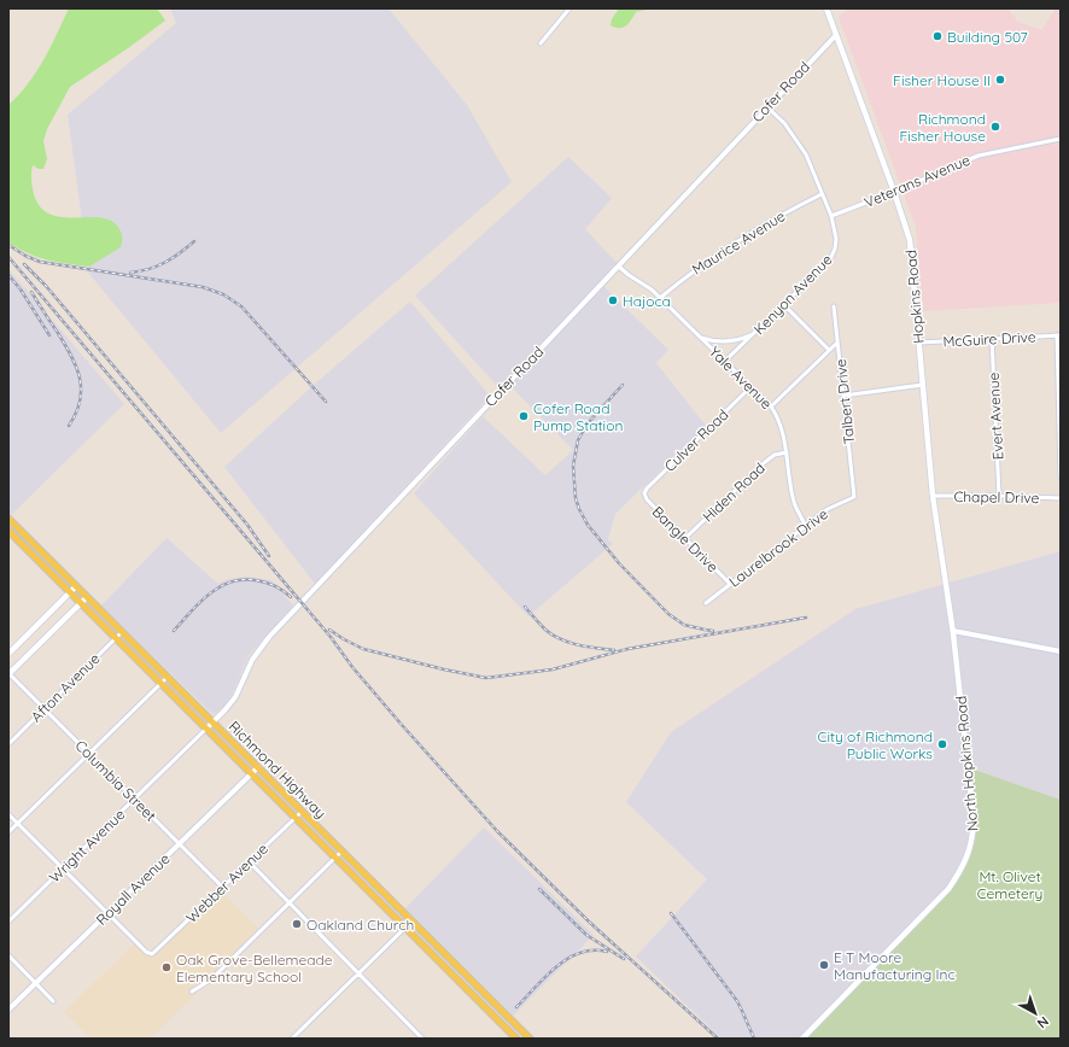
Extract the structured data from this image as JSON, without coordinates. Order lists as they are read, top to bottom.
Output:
{
  "streets": {
    "main road": ["Hopkins Road", "North Hopkins Road", "Richmond Highway"],
    "street": [
      "Cofer Road",
      "Veterans Avenue",
      "Maurice Avenue",
      "Kenyon Avenue",
      "McGuire Drive",
      "Yale Avenue",
      "Talbert Drive",
      "Evert Avenue",
      "Culver Road",
      "Hiden Road",
      "Chapel Drive",
      "Bangle Drive",
      "Laurelbrook Drive",
      "Afton Avenue",
      "Columbia Street",
      "Wright Avenue",
      "Webber Avenue",
      "Royall Avenue"
    ]
  },
  "crossings": [
    ["Cofer Road", "Kenyon Avenue"],
    ["Cofer Road", "Hopkins Road"],
    ["Cofer Road", "Yale Avenue"],
    ["Cofer Road", "Richmond Highway"],
    ["Cofer Road", "Wright Avenue"],
    ["Veterans Avenue", "Kenyon Avenue"],
    ["Veterans Avenue", "Hopkins Road"],
    ["Maurice Avenue", "Kenyon Avenue"],
    ["Maurice Avenue", "Yale Avenue"],
    ["Kenyon Avenue", "Yale Avenue"],
    ["Hopkins Road", "McGuire Drive"],
    ["Hopkins Road", "Chapel Drive"],
    ["Hopkins Road", "North Hopkins Road"],
    ["McGuire Drive", "Evert Avenue"],
    ["Yale Avenue", "Culver Road"],
    ["Yale Avenue", "Hiden Road"],
    ["Yale Avenue", "Laurelbrook Drive"],
    ["Talbert Drive", "Laurelbrook Drive"],
    ["Evert Avenue", "Chapel Drive"],
    ["Culver Road", "Bangle Drive"],
    ["Hiden Road", "Bangle Drive"],
    ["Bangle Drive", "Laurelbrook Drive"],
    ["Afton Avenue", "Richmond Highway"],
    ["Afton Avenue", "Columbia Street"],
    ["Richmond Highway", "Wright Avenue"],
    ["Richmond Highway", "Webber Avenue"],
    ["Richmond Highway", "Royall Avenue"],
    ["Columbia Street", "Wright Avenue"],
    ["Columbia Street", "Webber Avenue"],
    ["Columbia Street", "Royall Avenue"],
    ["Webber Avenue", "Royall Avenue"]
  ],
  "parks": ["Mt. Olivet Cemetery"],
  "places": [
    "Building 507",
    "Fisher House II",
    "Richmond Fisher House",
    "Hajoca",
    "Cofer Road Pump Station",
    "City of Richmond Public Works",
    "Oakland Church",
    "E T Moore Manufacturing Inc",
    "Oak Grove-Bellemeade Elementary School"
  ],
  "north": "bottom right"
}
